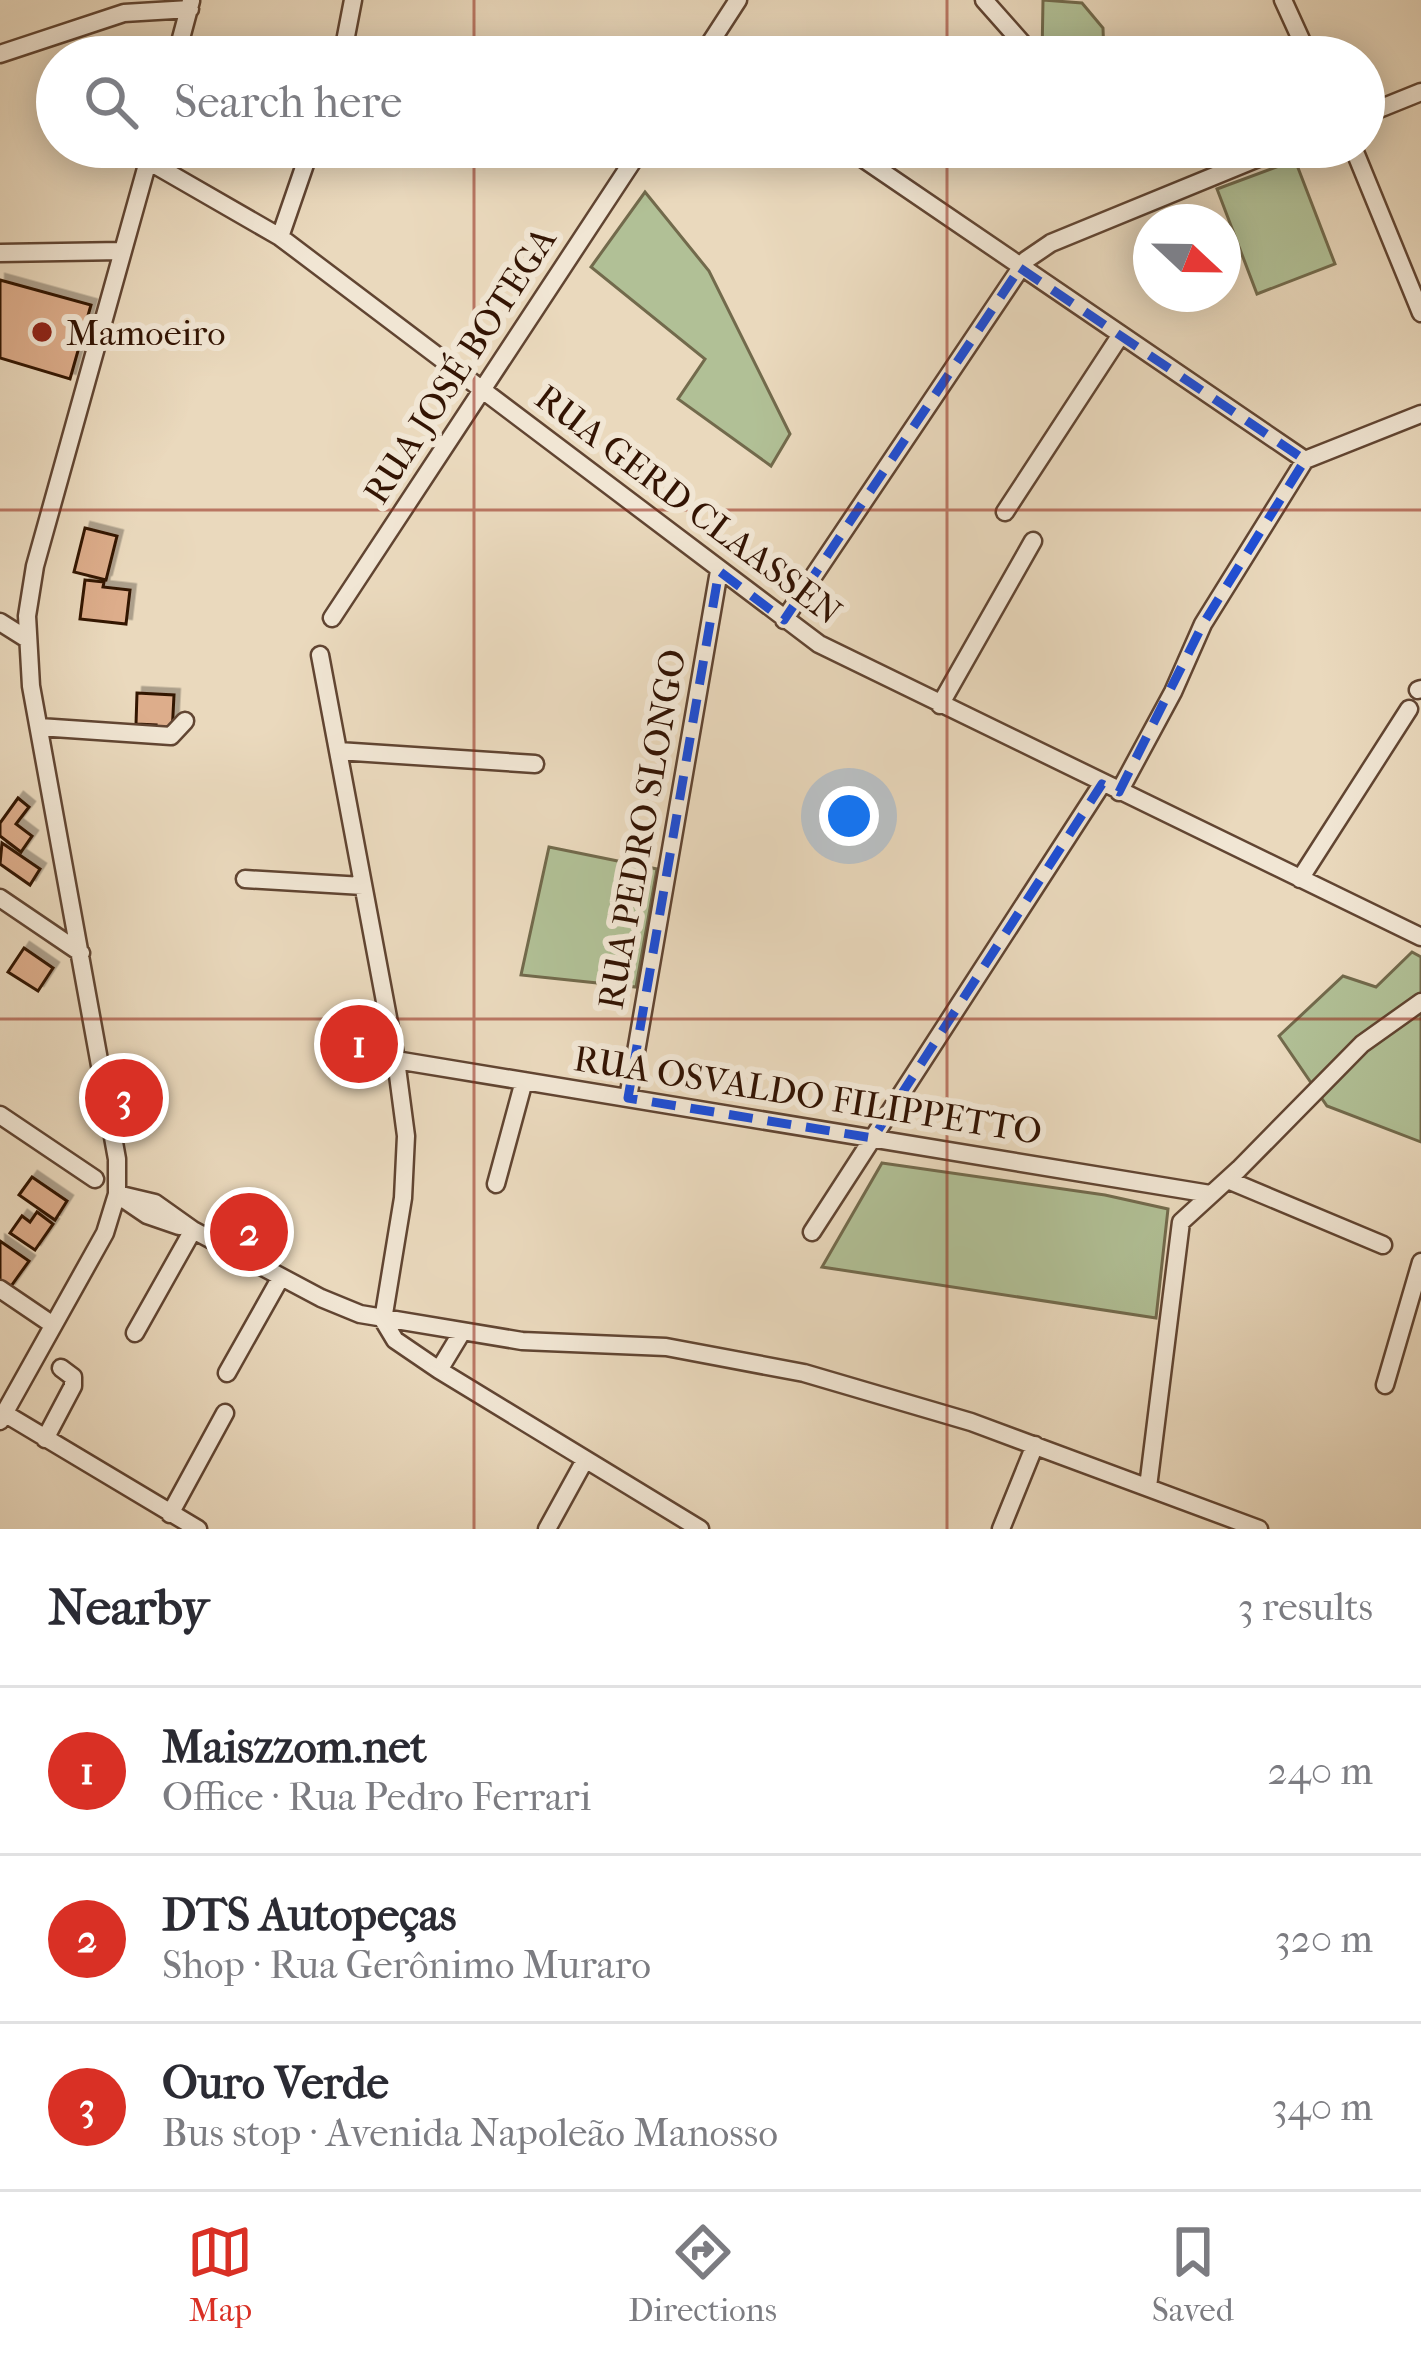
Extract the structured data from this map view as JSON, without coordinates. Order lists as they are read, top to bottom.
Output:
{
  "streets": {
    "street": [
      "RUA JOSÉ BOTEGA",
      "RUA GERD CLAASSEN",
      "RUA PEDRO SLONGO",
      "RUA OSVALDO FILIPPETTO"
    ]
  },
  "crossings": [
    ["RUA JOSÉ BOTEGA", "RUA GERD CLAASSEN"],
    ["RUA GERD CLAASSEN", "RUA PEDRO SLONGO"],
    ["RUA PEDRO SLONGO", "RUA OSVALDO FILIPPETTO"]
  ],
  "places": ["Mamoeiro"],
  "north": "right",
  "page": {
    "search": "Search here",
    "pins": ["1", "3", "2"],
    "heading": ["Nearby", "3 results"],
    "list": [
      {
        "mark": "1",
        "name": "Maiszzom.net",
        "note": "Office · Rua Pedro Ferrari",
        "value": "240 m"
      },
      {
        "mark": "2",
        "name": "DTS Autopeças",
        "note": "Shop · Rua Gerônimo Muraro",
        "value": "320 m"
      },
      {
        "mark": "3",
        "name": "Ouro Verde",
        "note": "Bus stop · Avenida Napoleão Manosso",
        "value": "340 m"
      }
    ],
    "nav": ["Map", "Directions", "Saved"]
  }
}
